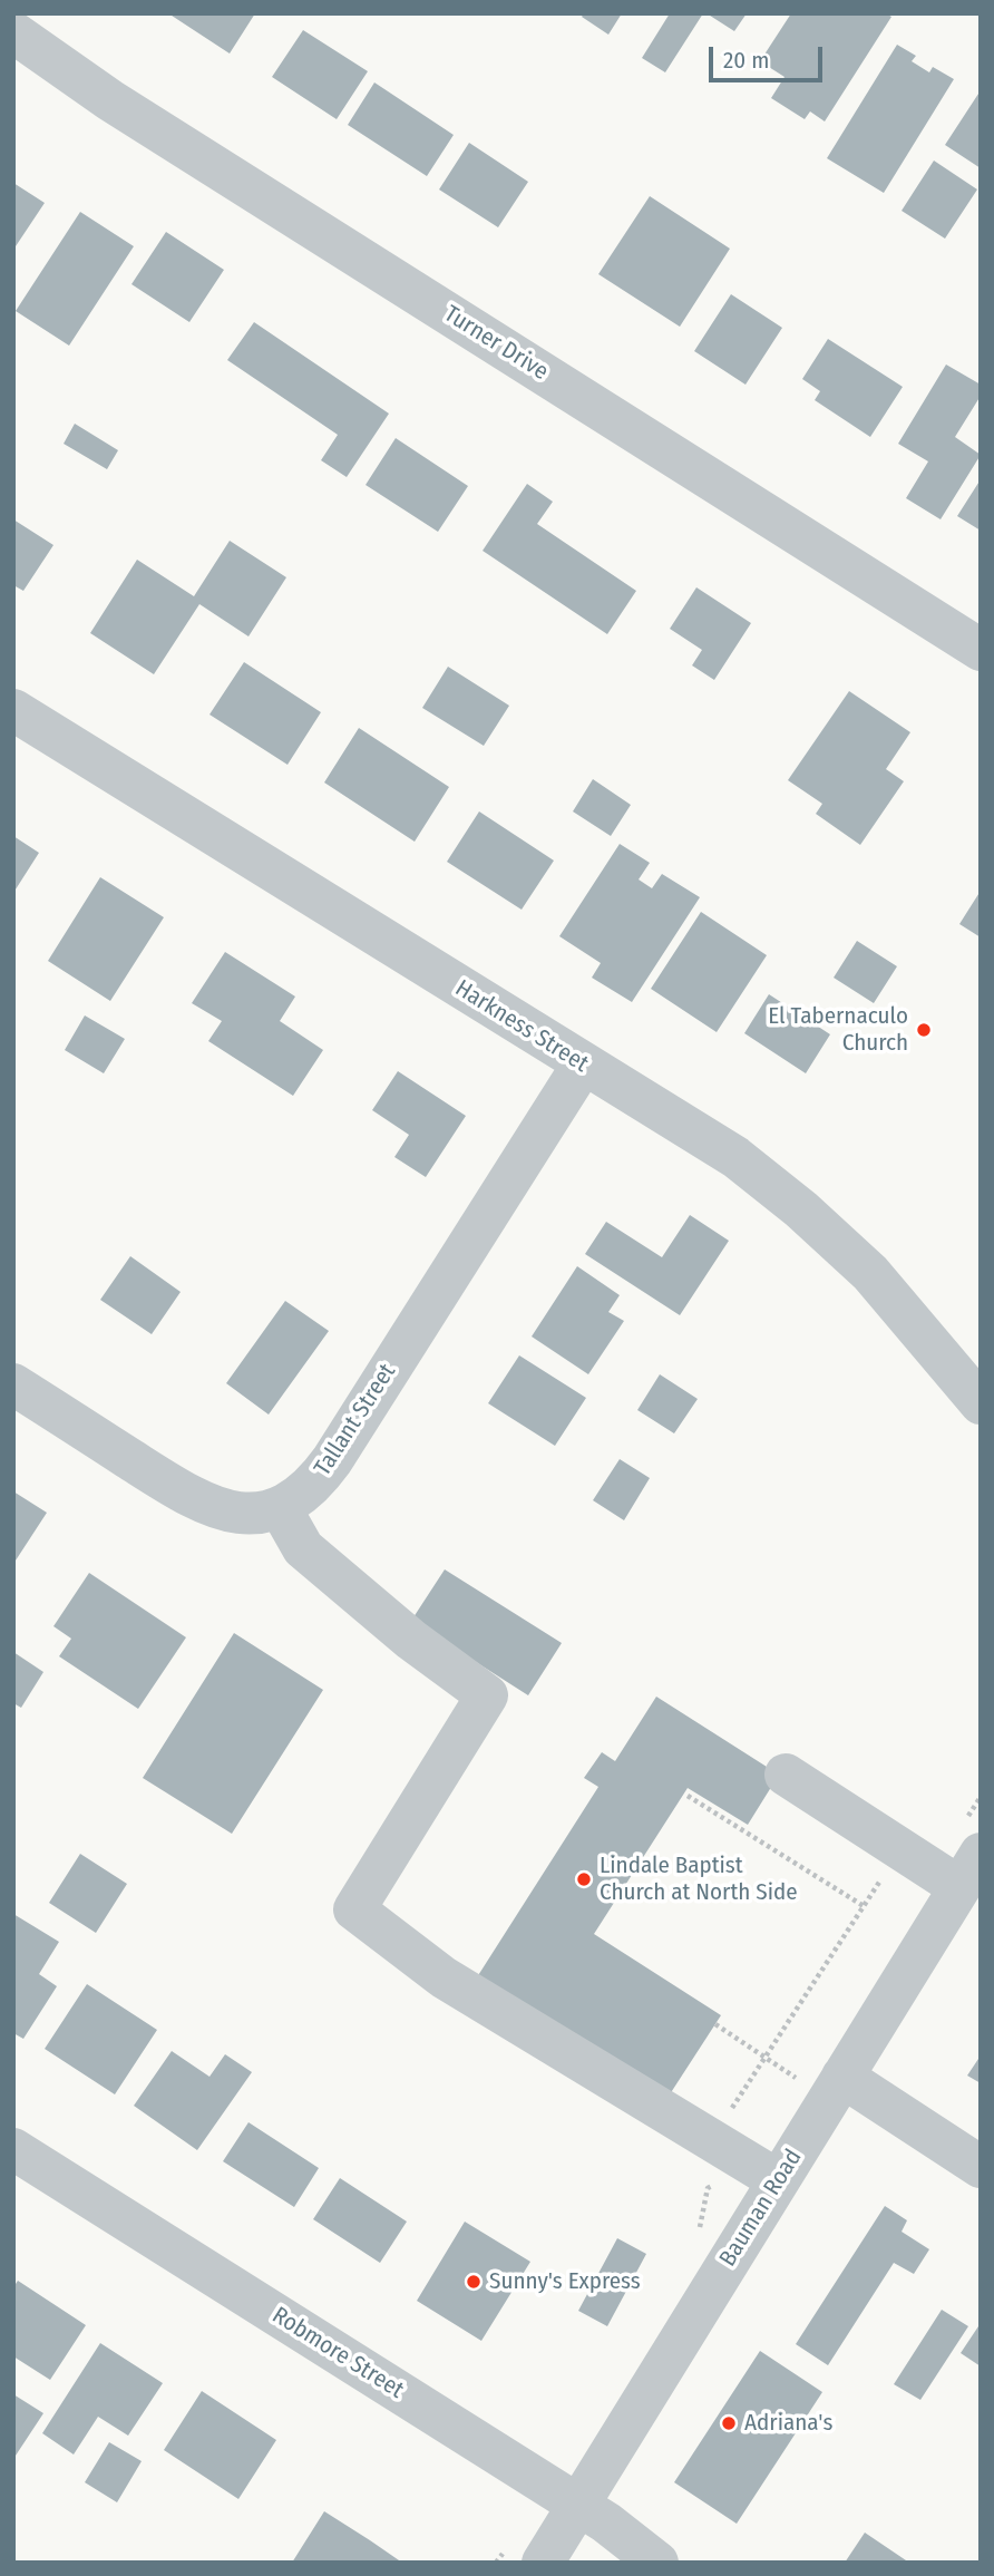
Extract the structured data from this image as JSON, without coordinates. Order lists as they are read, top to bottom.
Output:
{
  "streets": {
    "street": [
      "Turner Drive",
      "Harkness Street",
      "Tallant Street",
      "Bauman Road",
      "Robmore Street"
    ]
  },
  "crossings": [
    ["Harkness Street", "Tallant Street"],
    ["Bauman Road", "Robmore Street"]
  ],
  "places": [
    "El Tabernaculo Church",
    "Lindale Baptist Church at North Side",
    "Sunny's Express",
    "Adriana's"
  ],
  "scale_bar": "20 m"
}
